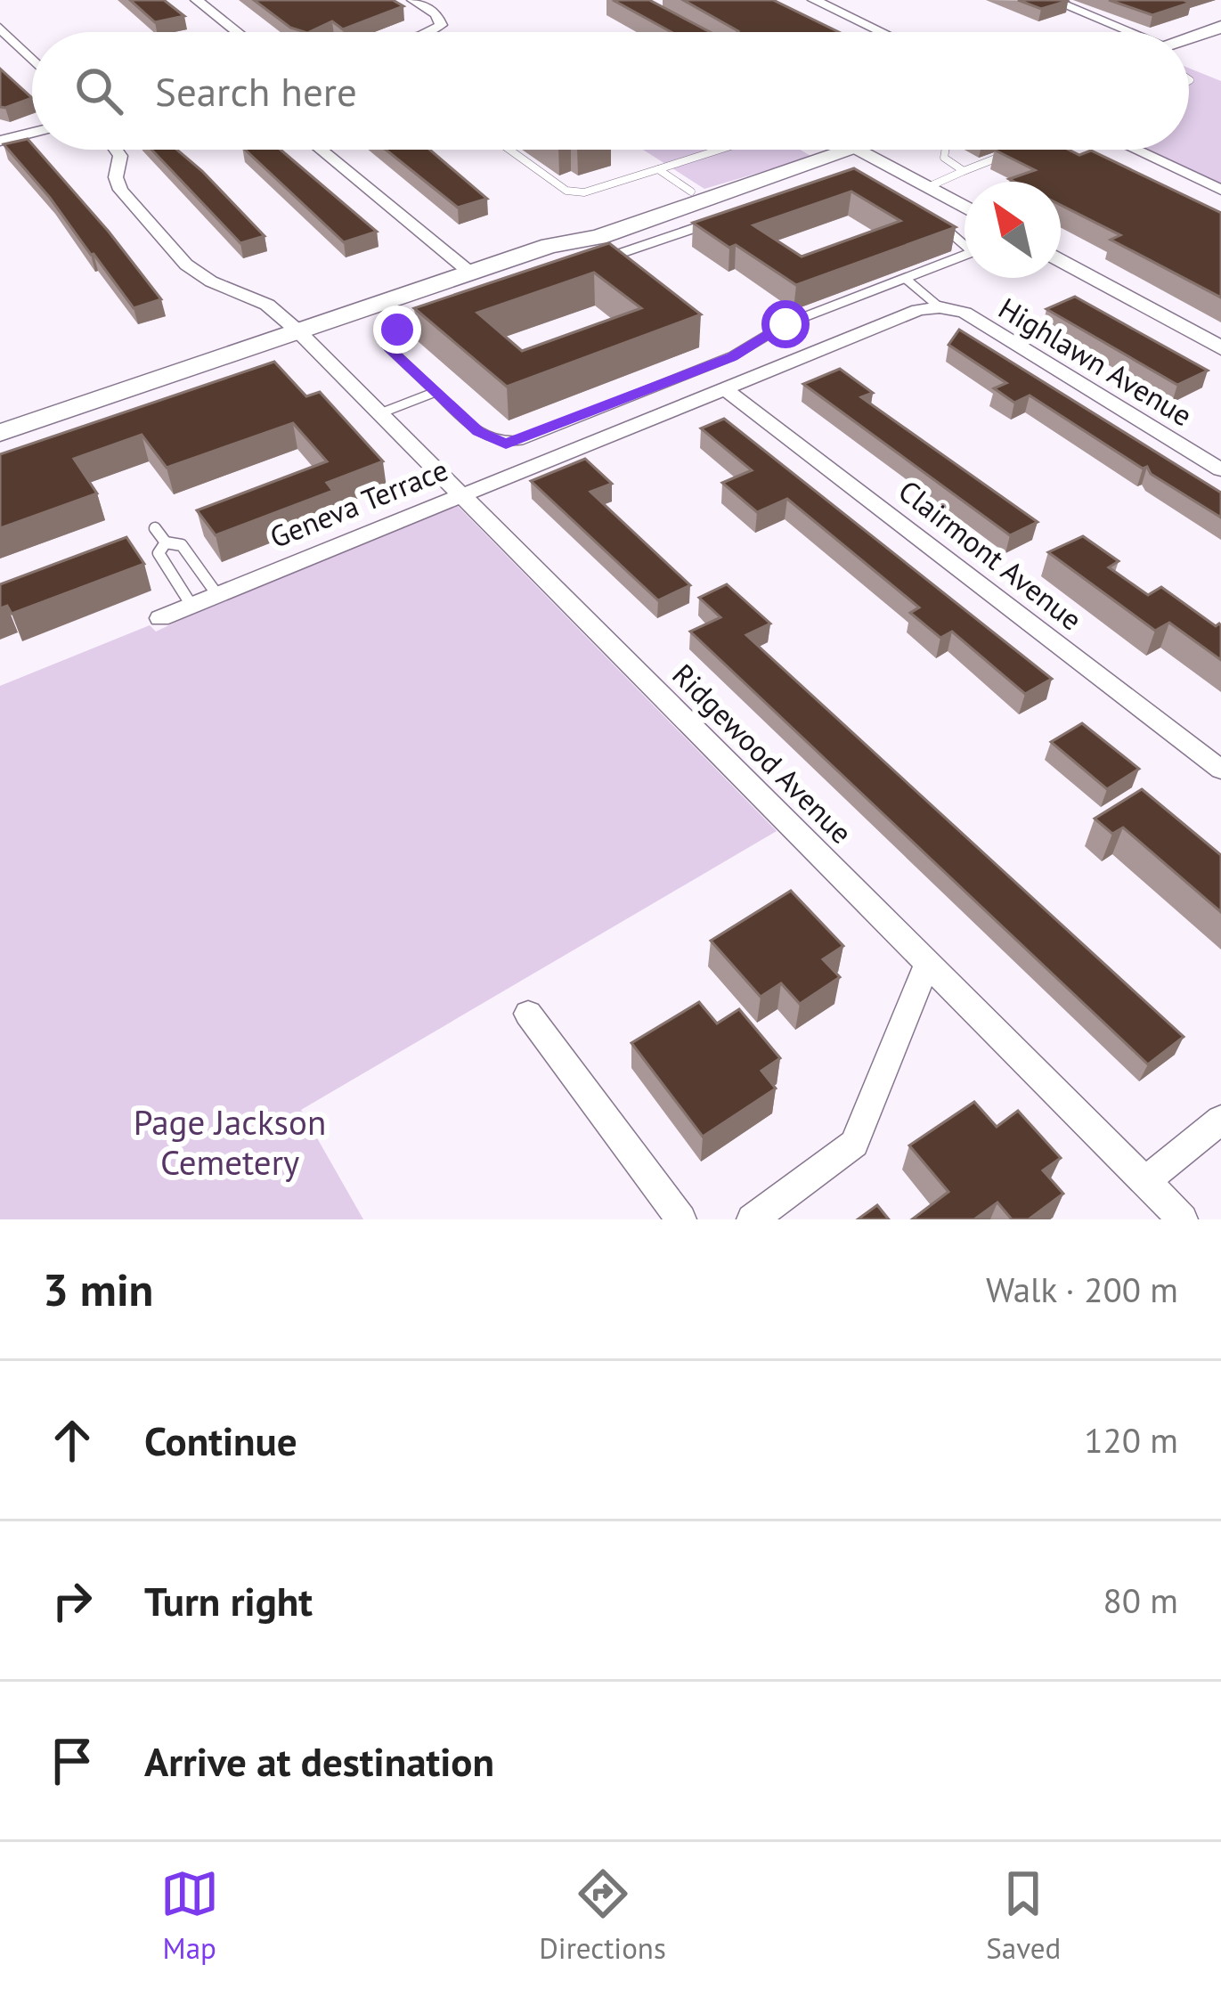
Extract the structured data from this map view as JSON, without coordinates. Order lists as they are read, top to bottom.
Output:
{
  "streets": {
    "street": [
      "Highlawn Avenue",
      "Geneva Terrace",
      "Clairmont Avenue",
      "Ridgewood Avenue"
    ]
  },
  "crossings": [
    ["Highlawn Avenue", "Geneva Terrace"],
    ["Geneva Terrace", "Clairmont Avenue"],
    ["Geneva Terrace", "Ridgewood Avenue"]
  ],
  "parks": ["Page Jackson Cemetery"],
  "north": "top left",
  "page": {
    "search": "Search here",
    "heading": ["3 min", "Walk · 200 m"],
    "list": [
      ["Continue", "120 m"],
      ["Turn right", "80 m"],
      "Arrive at destination"
    ],
    "nav": ["Map", "Directions", "Saved"]
  }
}
